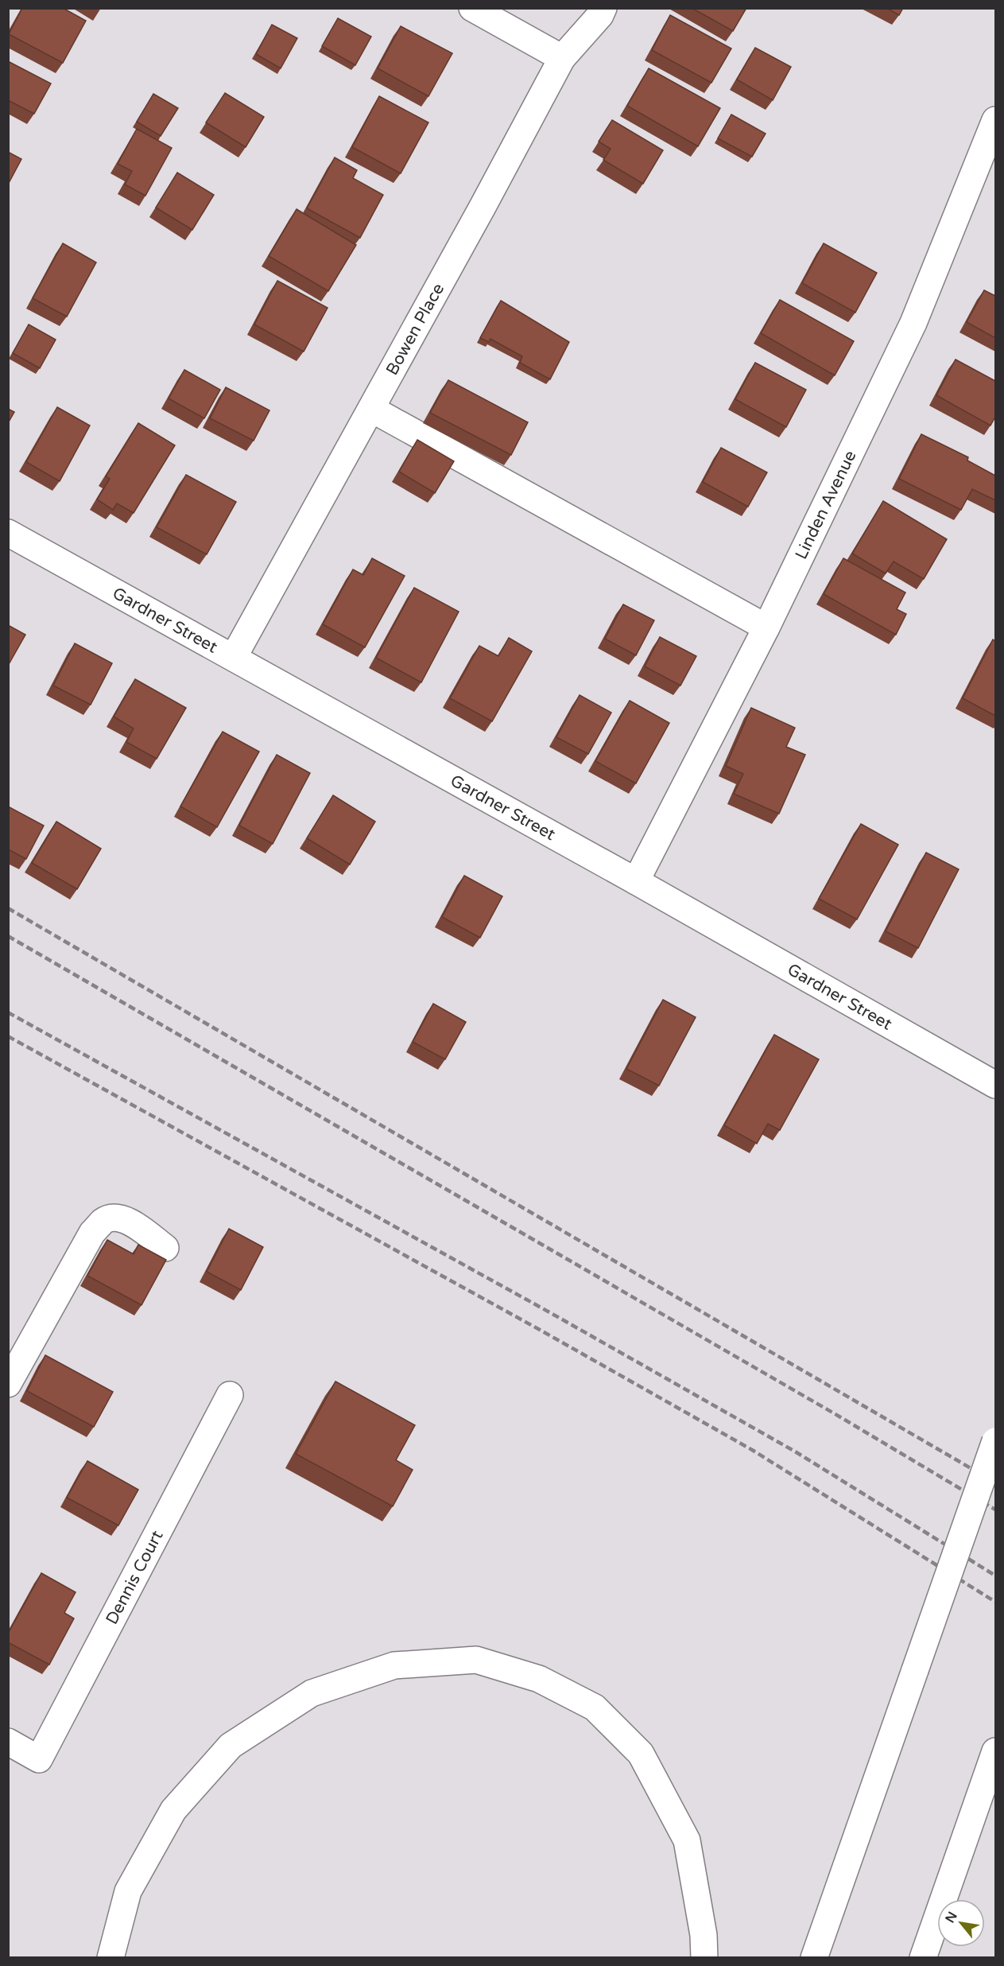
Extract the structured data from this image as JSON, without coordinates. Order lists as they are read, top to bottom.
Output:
{
  "streets": {
    "main road": [
      "Bowen Place",
      "Linden Avenue",
      "Gardner Street",
      "Dennis Court"
    ]
  },
  "crossings": [
    ["Bowen Place", "Gardner Street"],
    ["Linden Avenue", "Gardner Street"]
  ],
  "north": "top left"
}
